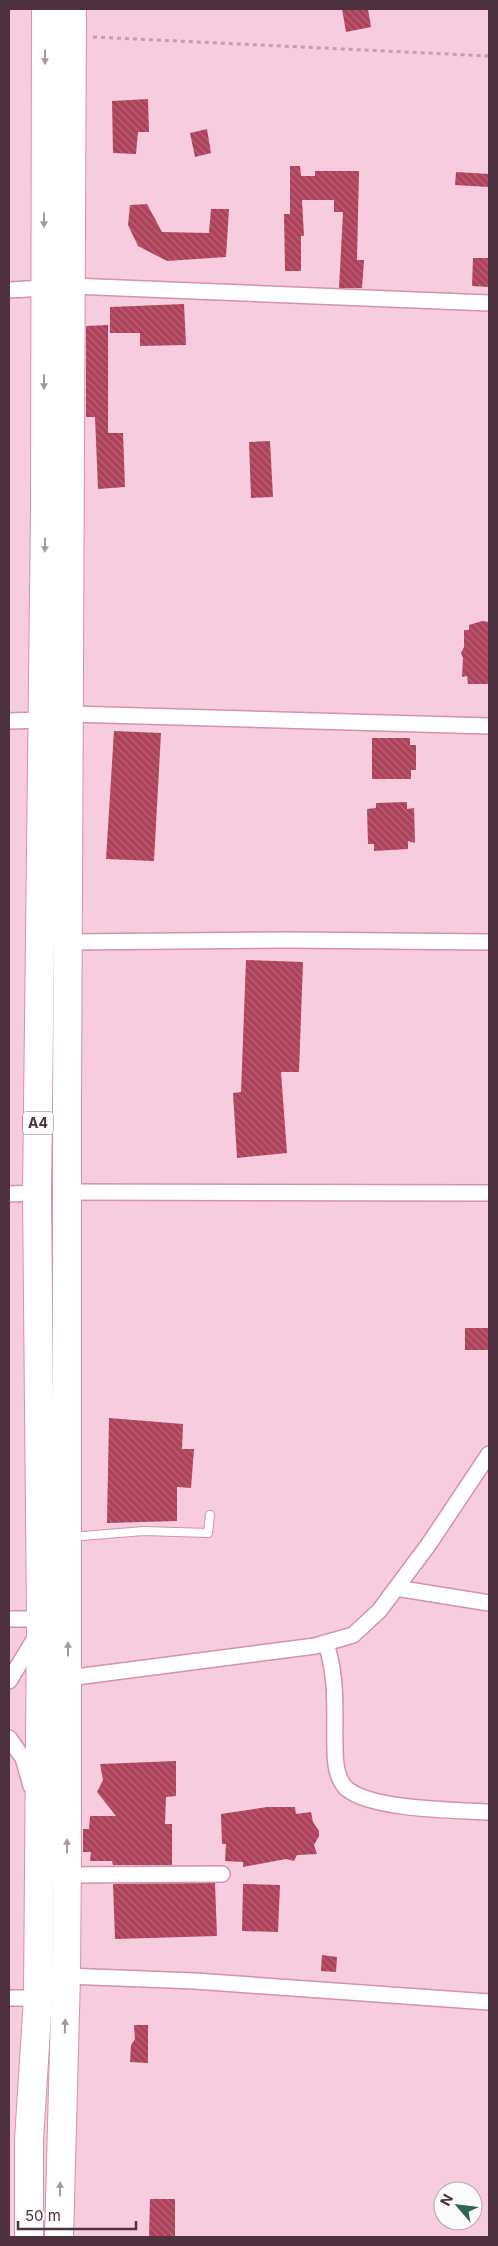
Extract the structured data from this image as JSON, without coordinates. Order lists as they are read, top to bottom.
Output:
{
  "streets": {
    "highway": ["A4"]
  },
  "scale_bar": "50 m",
  "north": "top left"
}
